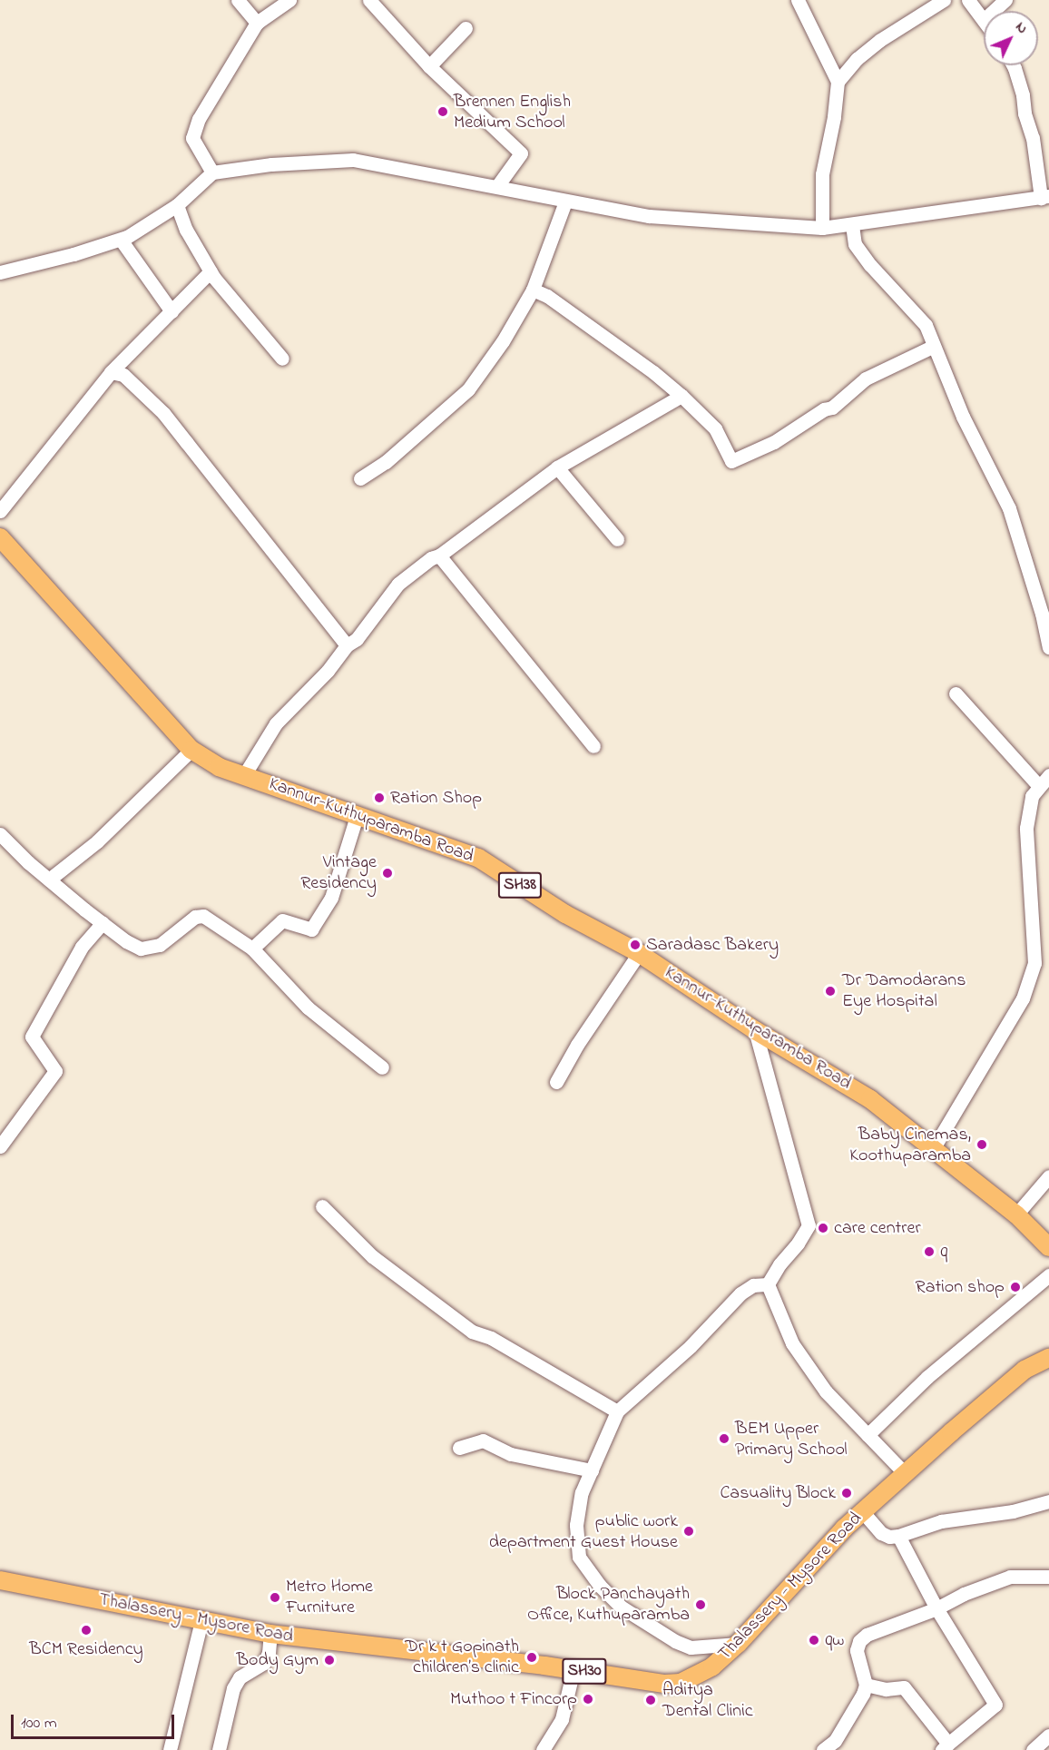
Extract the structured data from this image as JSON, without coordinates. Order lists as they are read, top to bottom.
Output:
{
  "streets": {
    "main road": [
      "Kannur-Kuthuparamba Road",
      "SH38",
      "Thalassery - Mysore Road",
      "SH30"
    ]
  },
  "places": [
    "Brennen English Medium School",
    "Ration Shop",
    "Vintage Residency",
    "Saradasc Bakery",
    "Dr Damodarans Eye Hospital",
    "Baby Cinemas, Koothuparamba",
    "care centrer",
    "q",
    "Ration shop",
    "BEM Upper Primary School",
    "Casuality Block",
    "public work department Guest House",
    "Metro Home Furniture",
    "Block Panchayath Office, Kuthuparamba",
    "BCM Residency",
    "qw",
    "Dr k t Gopinath children’s clinic",
    "Body Gym",
    "Muthoo t Fincorp",
    "Aditya Dental Clinic"
  ],
  "scale_bar": "100 m",
  "north": "top right"
}
